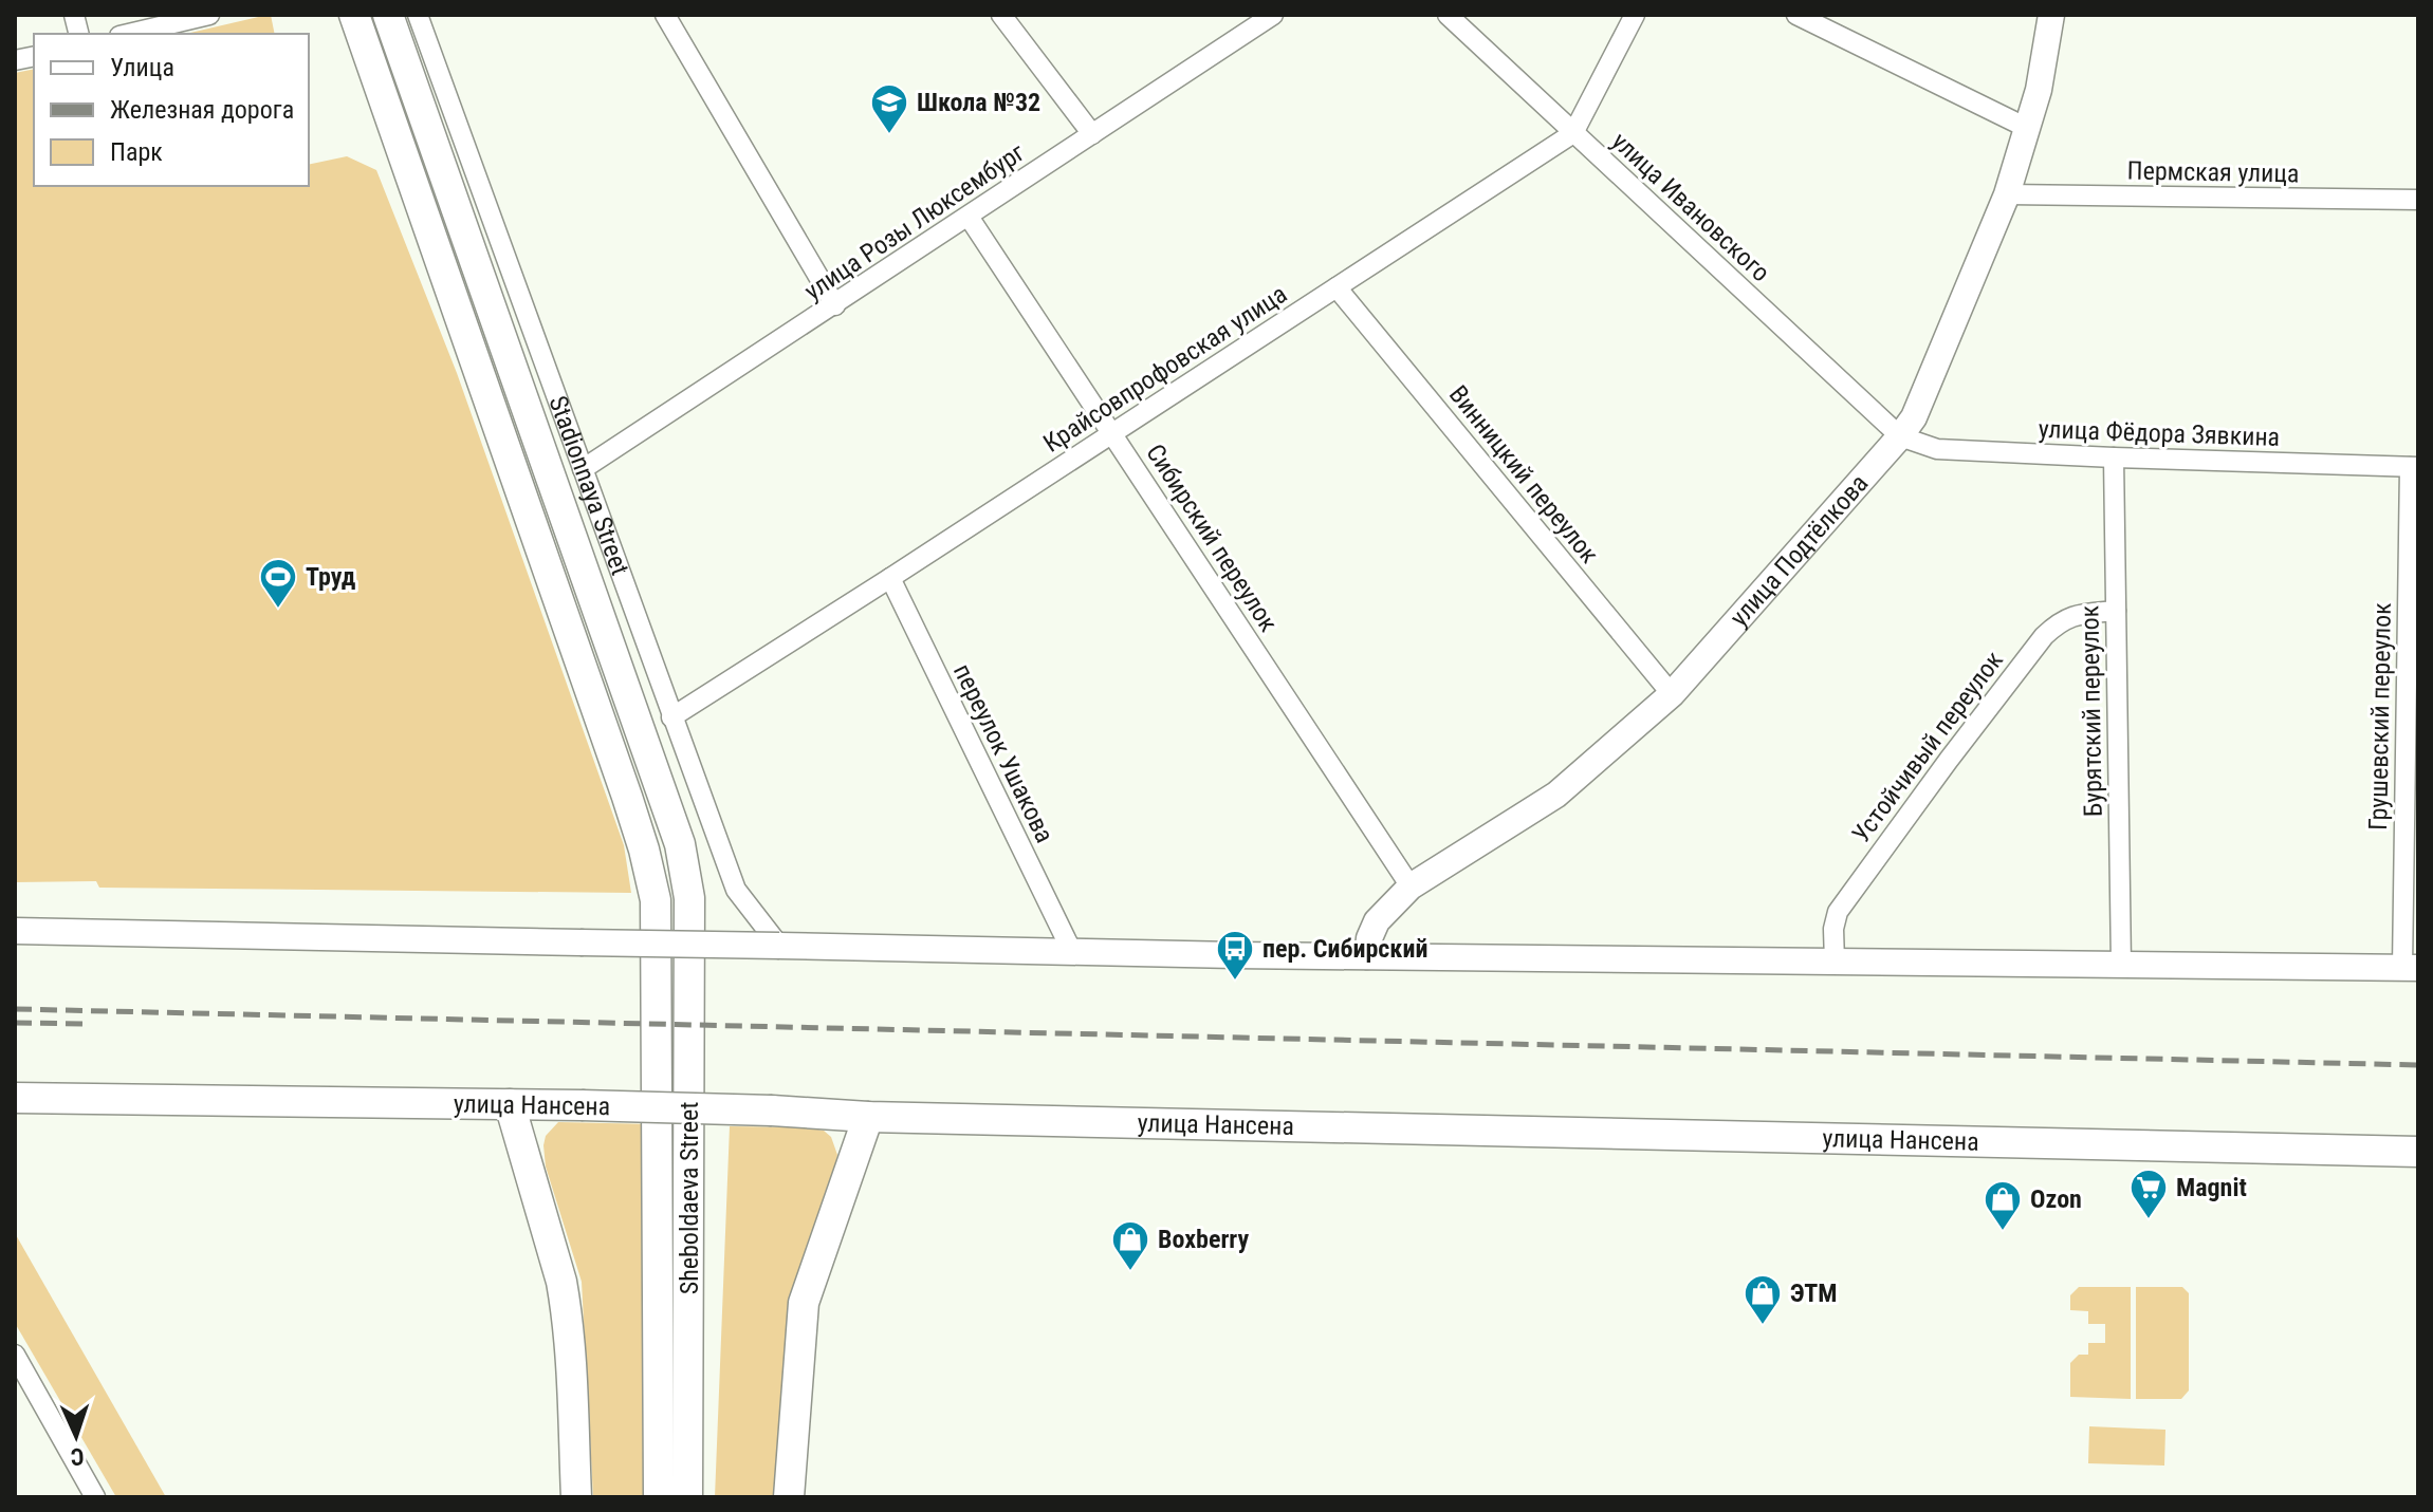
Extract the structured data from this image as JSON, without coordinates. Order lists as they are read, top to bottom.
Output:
{
  "streets": {
    "main road": [
      "Stadionnaya Street",
      "улица Подтёлкова",
      "улица Нансена",
      "Sheboldaeva Street"
    ],
    "street": [
      "Пермская улица",
      "улица Ивановского",
      "улица Розы Люксембург",
      "Крайсовпрофовская улица",
      "улица Фёдора Зявкина",
      "Винницкий переулок",
      "Сибирский переулок",
      "Бурятский переулок",
      "Грушевский переулок",
      "Устойчивый переулок",
      "переулок Ушакова"
    ]
  },
  "crossings": [
    ["Пермская улица", "улица Подтёлкова"],
    ["улица Ивановского", "Крайсовпрофовская улица"],
    ["улица Ивановского", "улица Фёдора Зявкина"],
    ["улица Ивановского", "улица Подтёлкова"],
    ["улица Розы Люксембург", "Stadionnaya Street"],
    ["улица Розы Люксембург", "Сибирский переулок"],
    ["Крайсовпрофовская улица", "Винницкий переулок"],
    ["Крайсовпрофовская улица", "Stadionnaya Street"],
    ["Крайсовпрофовская улица", "Сибирский переулок"],
    ["Крайсовпрофовская улица", "переулок Ушакова"],
    ["улица Фёдора Зявкина", "улица Подтёлкова"],
    ["улица Фёдора Зявкина", "Бурятский переулок"],
    ["улица Фёдора Зявкина", "Грушевский переулок"],
    ["Винницкий переулок", "улица Подтёлкова"],
    ["Stadionnaya Street", "Sheboldaeva Street"],
    ["Сибирский переулок", "улица Подтёлкова"],
    ["Бурятский переулок", "Устойчивый переулок"]
  ],
  "places": {
    "school or university": ["Школа №32"],
    "sports": ["Труд"],
    "bus stop": ["пер. Сибирский"],
    "supermarket": ["Magnit"],
    "shop": ["Ozon", "Boxberry", "ЭТМ"]
  },
  "legend": ["Улица", "Железная дорога", "Парк"],
  "north": "bottom"
}
